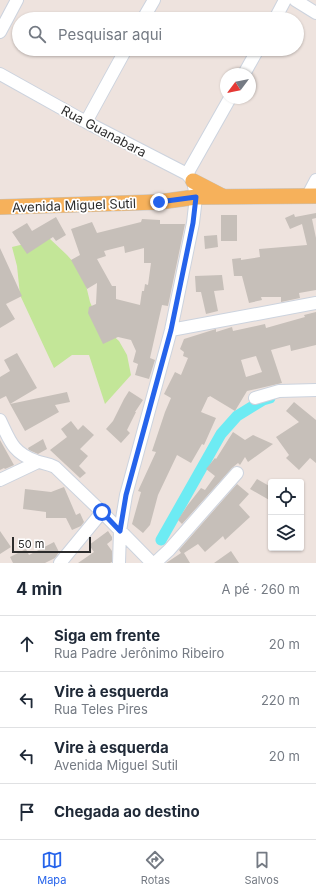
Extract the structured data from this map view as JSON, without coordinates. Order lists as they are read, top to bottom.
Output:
{
  "streets": {
    "main road": ["Avenida Miguel Sutil"],
    "street": ["Rua Guanabara"]
  },
  "scale_bar": "50 m",
  "north": "bottom left",
  "page": {
    "search": "Pesquisar aqui",
    "scale": "50 m",
    "heading": ["4 min", "A pé · 260 m"],
    "list": [
      ["Siga em frente", "Rua Padre Jerônimo Ribeiro", "20 m"],
      ["Vire à esquerda", "Rua Teles Pires", "220 m"],
      ["Vire à esquerda", "Avenida Miguel Sutil", "20 m"],
      "Chegada ao destino"
    ],
    "nav": ["Mapa", "Rotas", "Salvos"]
  }
}
